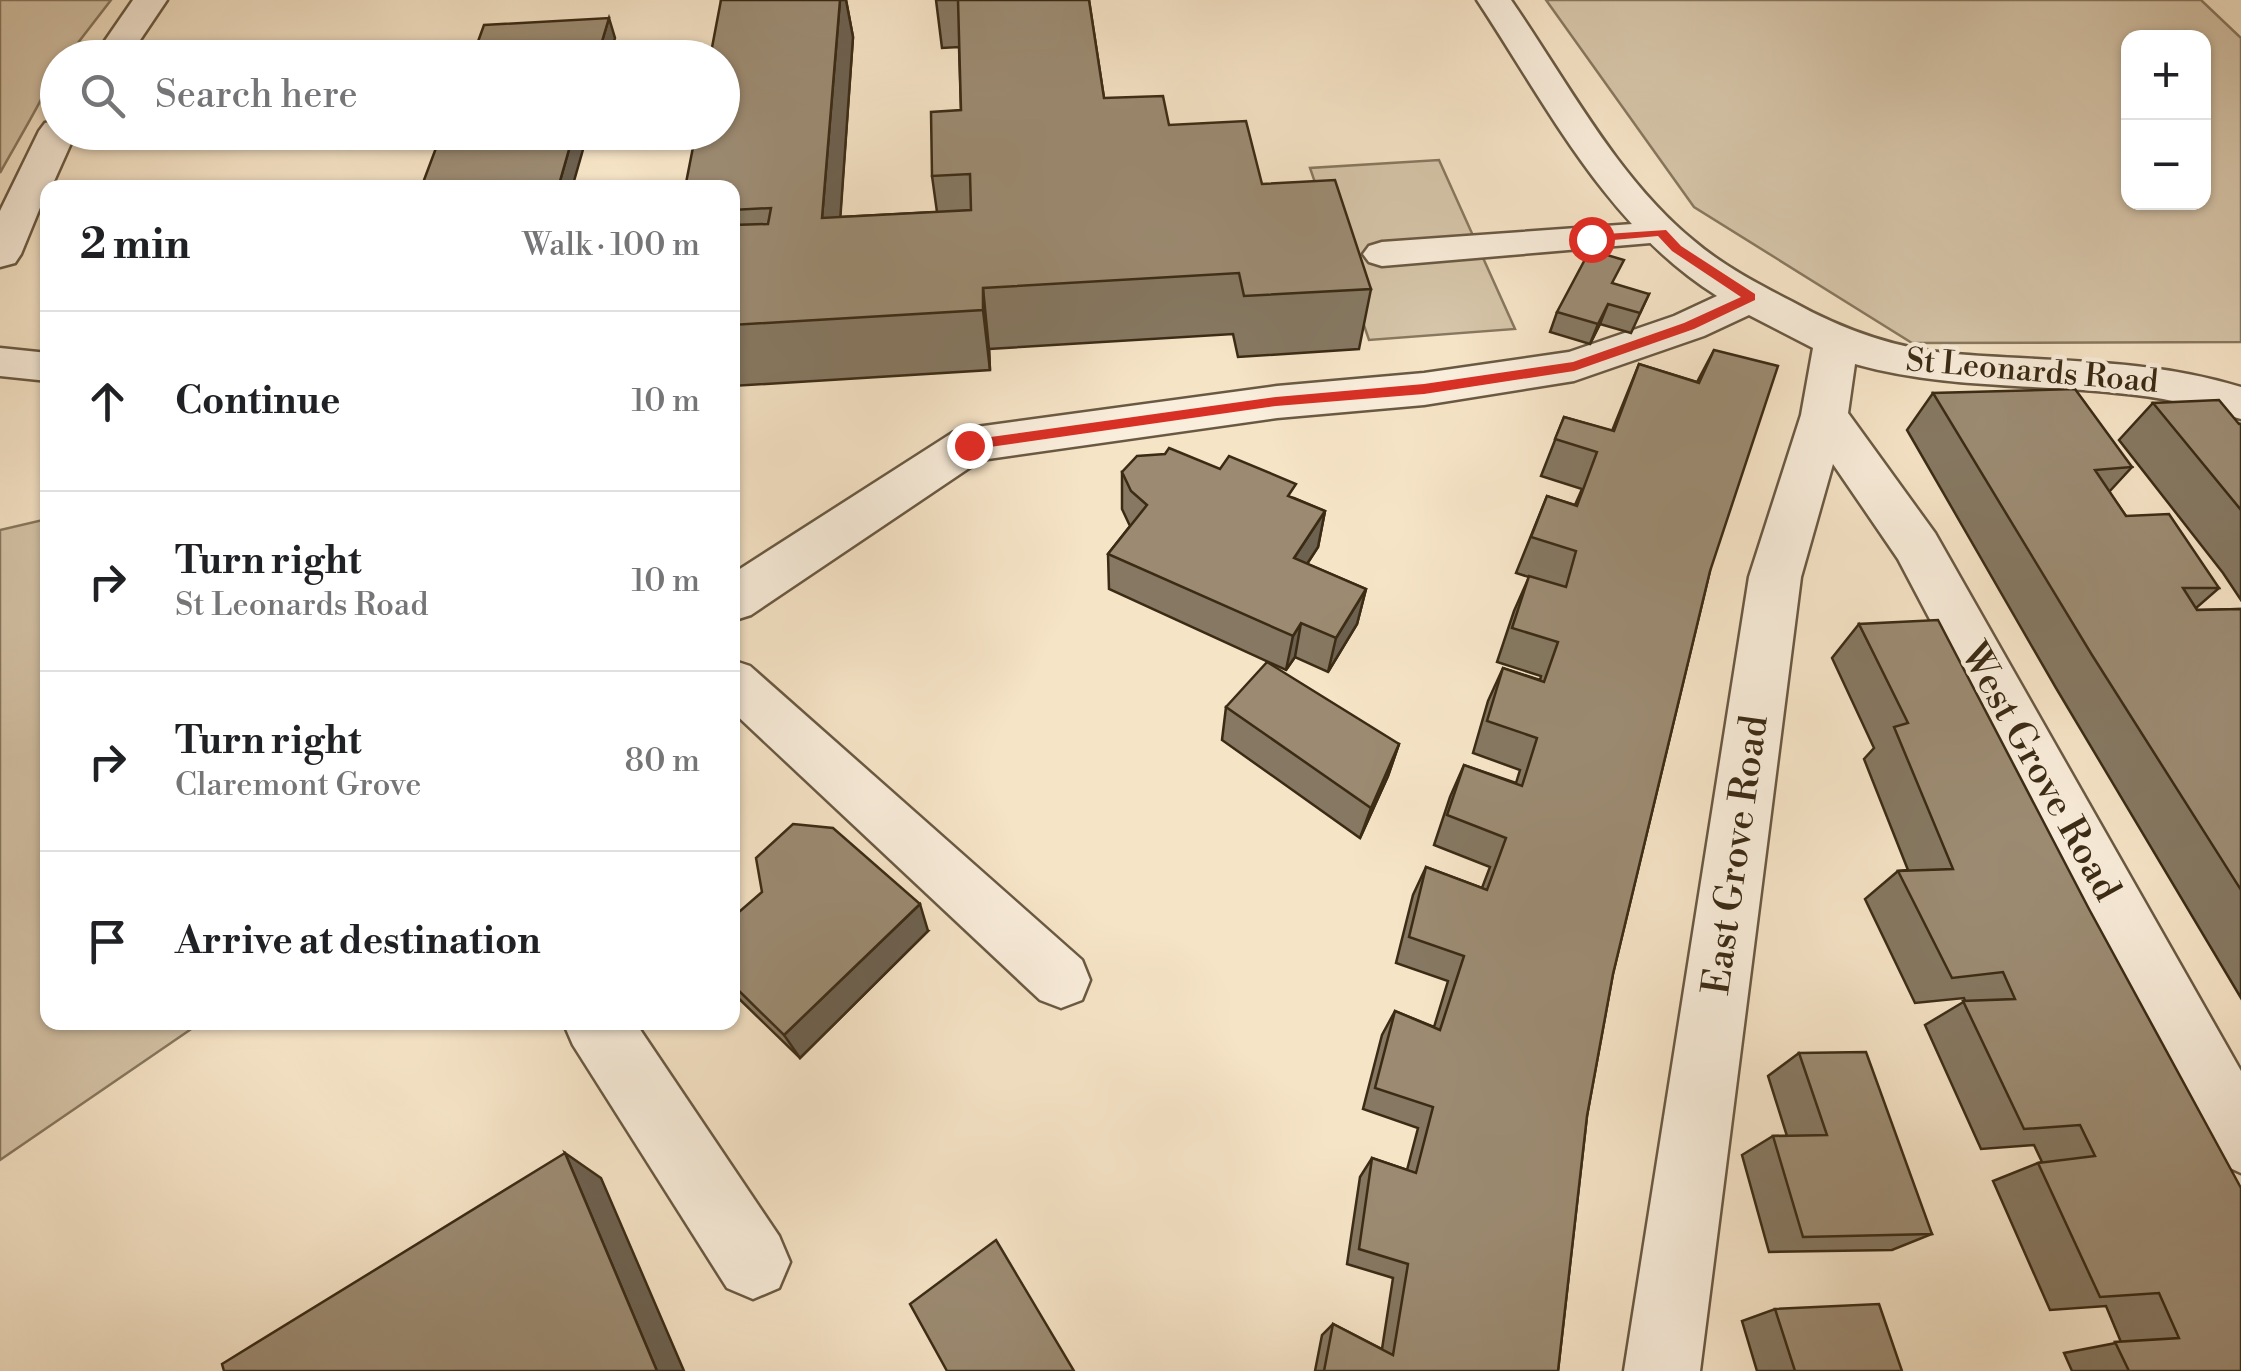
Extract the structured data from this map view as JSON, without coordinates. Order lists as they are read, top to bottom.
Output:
{
  "streets": {
    "street": ["St Leonards Road", "West Grove Road", "East Grove Road"]
  },
  "crossings": [
    ["St Leonards Road", "East Grove Road"],
    ["West Grove Road", "East Grove Road"]
  ],
  "page": {
    "map_buttons": ["+", "−"],
    "search": "Search here",
    "heading": ["2 min", "Walk · 100 m"],
    "list": [
      ["Continue", "10 m"],
      ["Turn right", "St Leonards Road", "10 m"],
      ["Turn right", "Claremont Grove", "80 m"],
      "Arrive at destination"
    ]
  }
}
